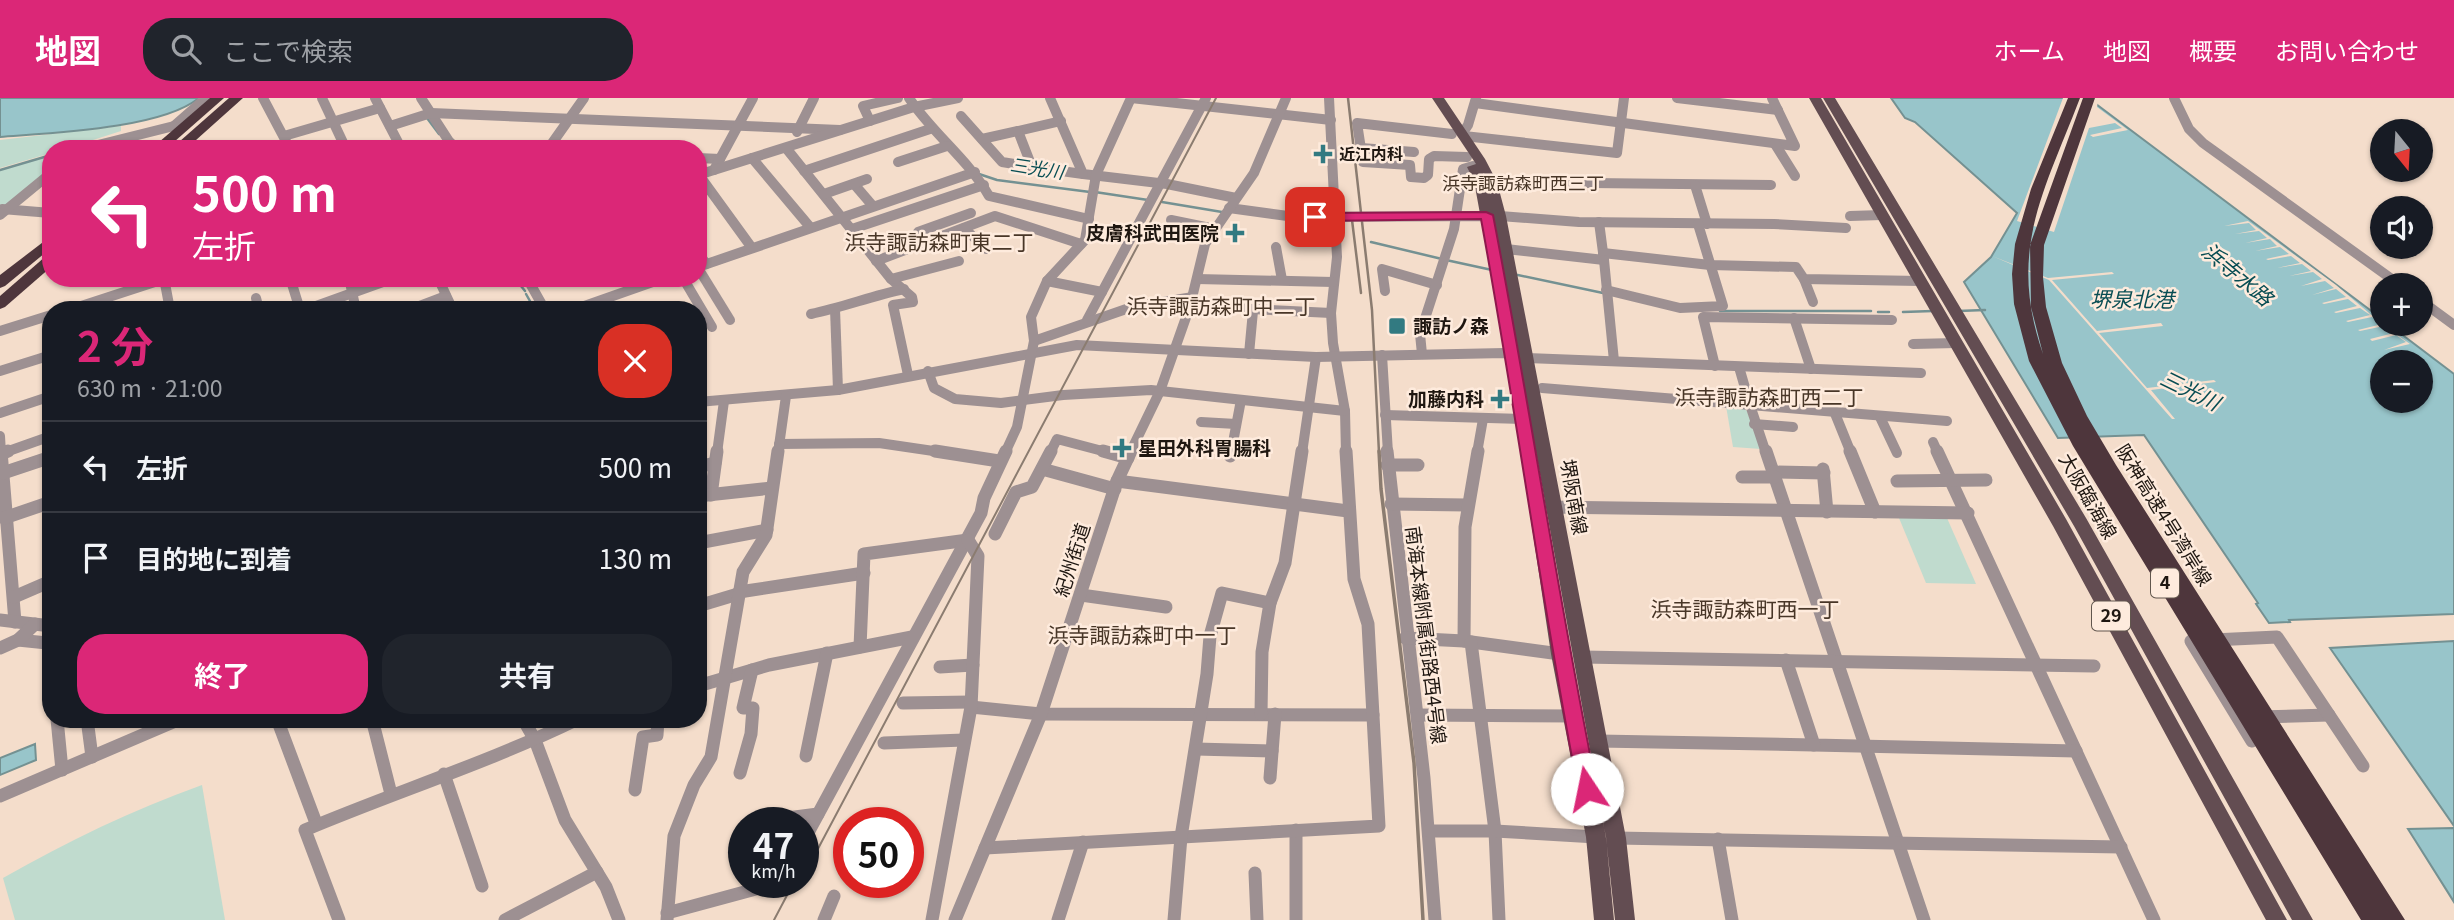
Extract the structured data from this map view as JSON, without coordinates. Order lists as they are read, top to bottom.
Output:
{
  "streets": {
    "highway": ["阪神高速4号湾岸線", "4"],
    "main road": ["大阪臨海線", "堺阪南線", "29"],
    "street": ["紀州街道", "南海本線附属街路西4号線"]
  },
  "districts": [
    "浜寺諏訪森町西三丁",
    "浜寺諏訪森町東二丁",
    "浜寺諏訪森町中二丁",
    "浜寺諏訪森町西二丁",
    "浜寺諏訪森町西一丁",
    "浜寺諏訪森町中一丁"
  ],
  "water": ["三光川", "浜寺水路", "堺泉北港"],
  "places": {
    "health": [
      "近江内科",
      "皮膚科武田医院",
      "加藤内科",
      "星田外科胃腸科"
    ],
    "transit": ["諏訪ノ森"]
  },
  "north": "bottom",
  "page": {
    "header": "地図",
    "search": "ここで検索",
    "nav": [
      "ホーム",
      "地図",
      "概要",
      "お問い合わせ"
    ],
    "map_buttons": ["+", "−"],
    "turn": ["500 m", "左折"],
    "heading": ["2 分", "630 m · 21:00"],
    "list": [
      {
        "name": "左折",
        "value": "500 m"
      },
      {
        "name": "目的地に到着",
        "value": "130 m"
      }
    ],
    "buttons": ["終了", "共有"],
    "speed": "47 km/h",
    "limit": "50"
  }
}
